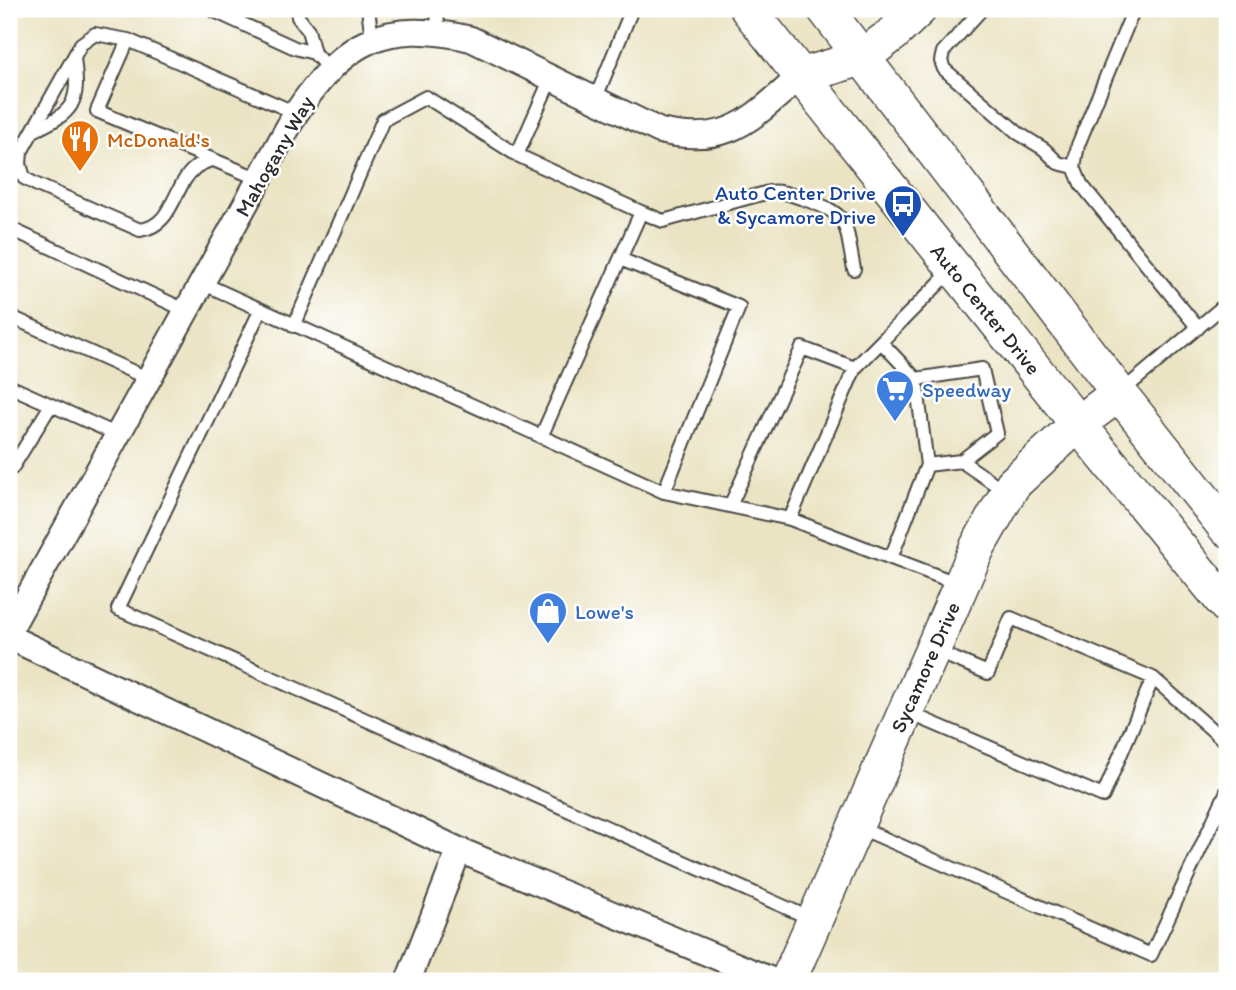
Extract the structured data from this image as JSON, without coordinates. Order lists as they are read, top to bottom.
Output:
{
  "streets": {
    "main road": ["Auto Center Drive", "Sycamore Drive"],
    "street": ["Mahogany Way"]
  },
  "crossings": [
    ["Mahogany Way", "Auto Center Drive"],
    ["Auto Center Drive", "Sycamore Drive"]
  ],
  "places": {
    "restaurant": ["McDonald's"],
    "bus stop": ["Auto Center Drive & Sycamore Drive"],
    "supermarket": ["Speedway"],
    "shop": ["Lowe's"]
  }
}
